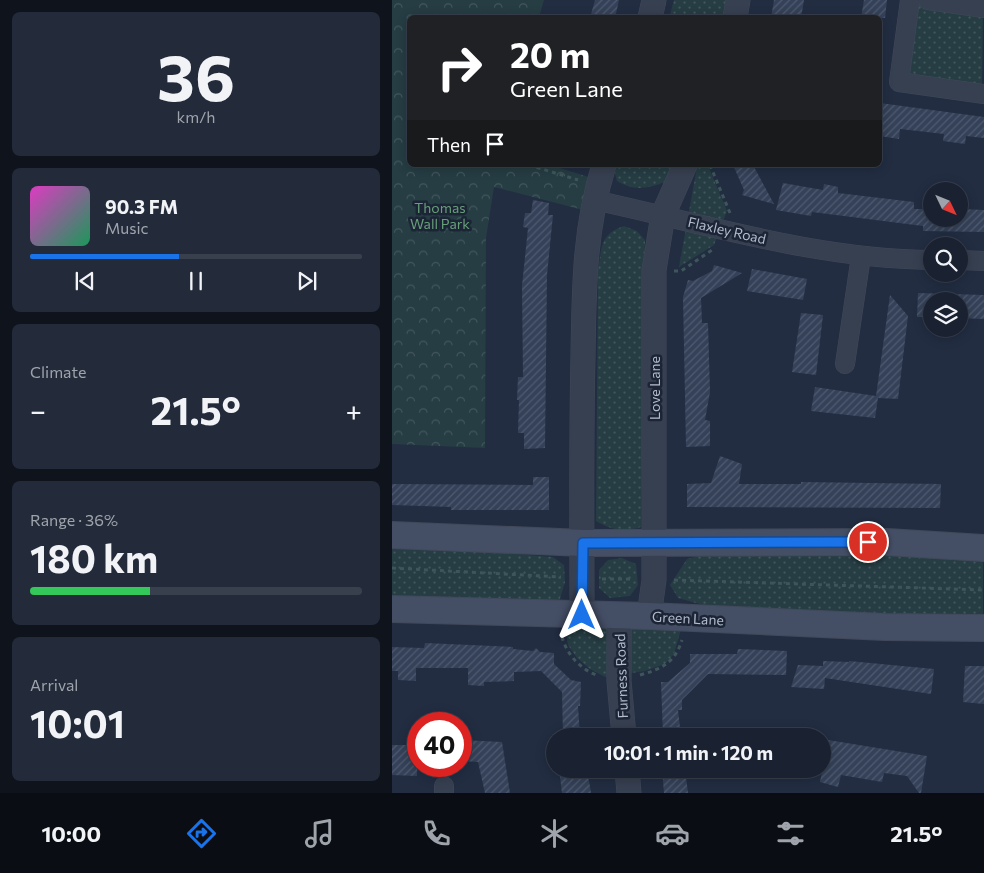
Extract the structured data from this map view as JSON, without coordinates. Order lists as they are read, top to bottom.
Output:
{
  "streets": {
    "main road": ["Green Lane"],
    "street": ["Flaxley Road", "Love Lane", "Furness Road"]
  },
  "crossings": [
    ["Flaxley Road", "Love Lane"],
    ["Love Lane", "Green Lane"],
    ["Green Lane", "Furness Road"]
  ],
  "parks": ["Thomas Wall Park"],
  "north": "bottom right",
  "page": {
    "tile": [
      ["36", "km/h"],
      "Climate",
      ["Range · 36%", "180 km"],
      ["Arrival", "10:01"]
    ],
    "turn": ["20 m", "Green Lane"],
    "then": "Then",
    "song": ["90.3 FM", "Music"],
    "heat": ["−", "21.5°", "+"],
    "limit": "40",
    "trip": "10:01 · 1 min · 120 m",
    "tabs": ["10:00", "21.5°"]
  }
}
